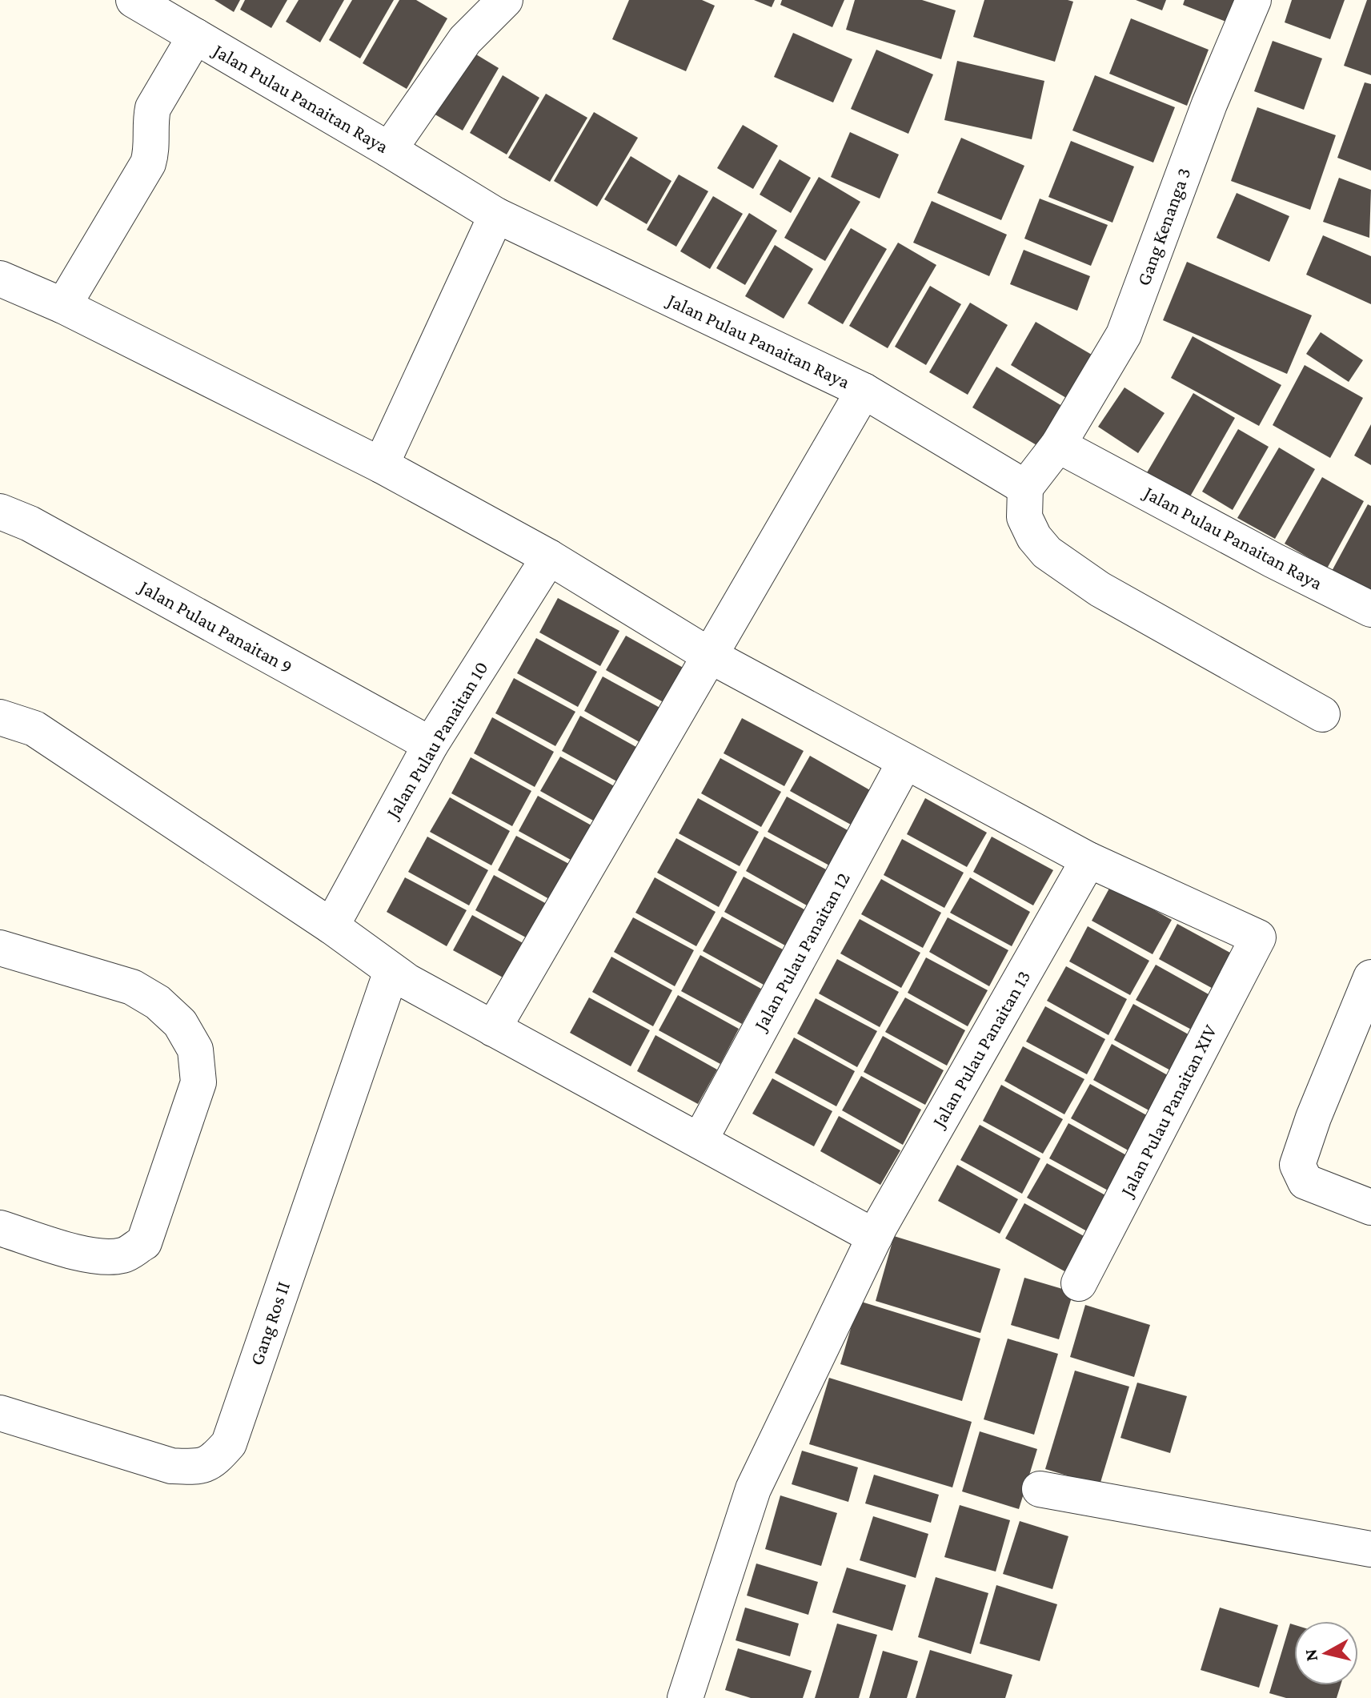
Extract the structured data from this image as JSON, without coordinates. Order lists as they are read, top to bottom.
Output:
{
  "streets": {
    "street": [
      "Jalan Pulau Panaitan Raya",
      "Gang Kenanga 3",
      "Jalan Pulau Panaitan 9",
      "Jalan Pulau Panaitan 10",
      "Jalan Pulau Panaitan 12",
      "Jalan Pulau Panaitan 13",
      "Jalan Pulau Panaitan XIV",
      "Gang Ros II"
    ]
  },
  "crossings": [
    ["Jalan Pulau Panaitan Raya", "Gang Kenanga 3"],
    ["Jalan Pulau Panaitan 9", "Jalan Pulau Panaitan 10"],
    ["Jalan Pulau Panaitan 13", "Jalan Pulau Panaitan XIV"]
  ],
  "north": "left"
}
